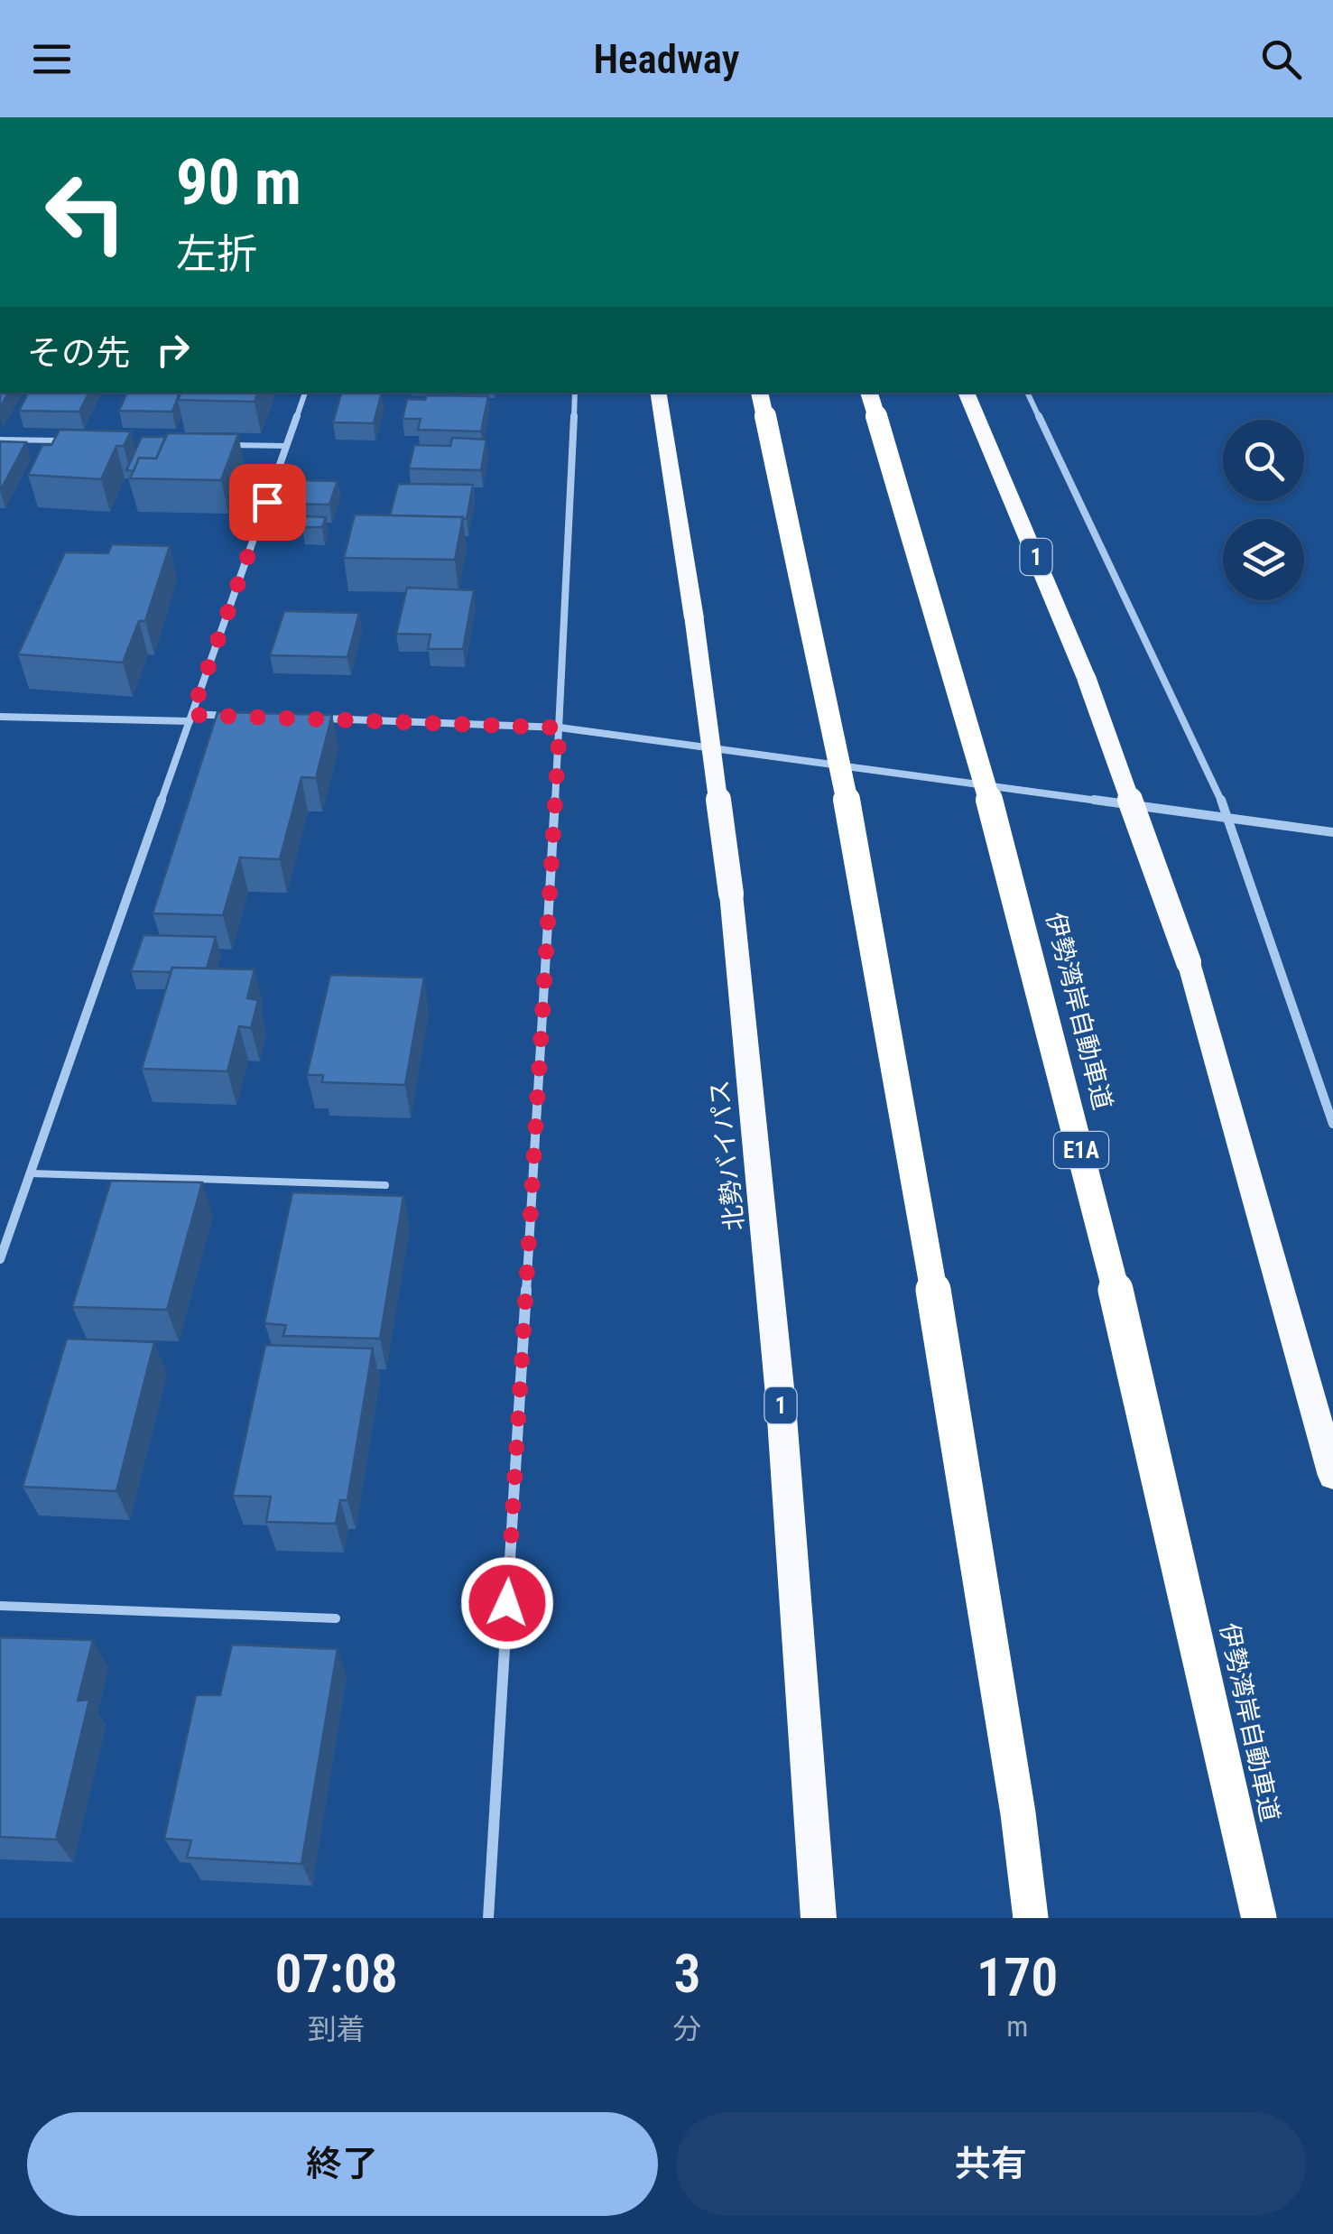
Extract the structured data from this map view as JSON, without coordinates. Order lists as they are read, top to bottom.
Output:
{
  "streets": {
    "highway": [
      "1",
      "伊勢湾岸自動車道",
      "E1A",
      "北勢バイパス"
    ]
  },
  "page": {
    "header": "Headway",
    "turn": ["90 m", "左折"],
    "then": "その先",
    "eta": [
      "07:08",
      "到着",
      "3",
      "分",
      "170",
      "m"
    ],
    "buttons": ["終了", "共有"]
  }
}
